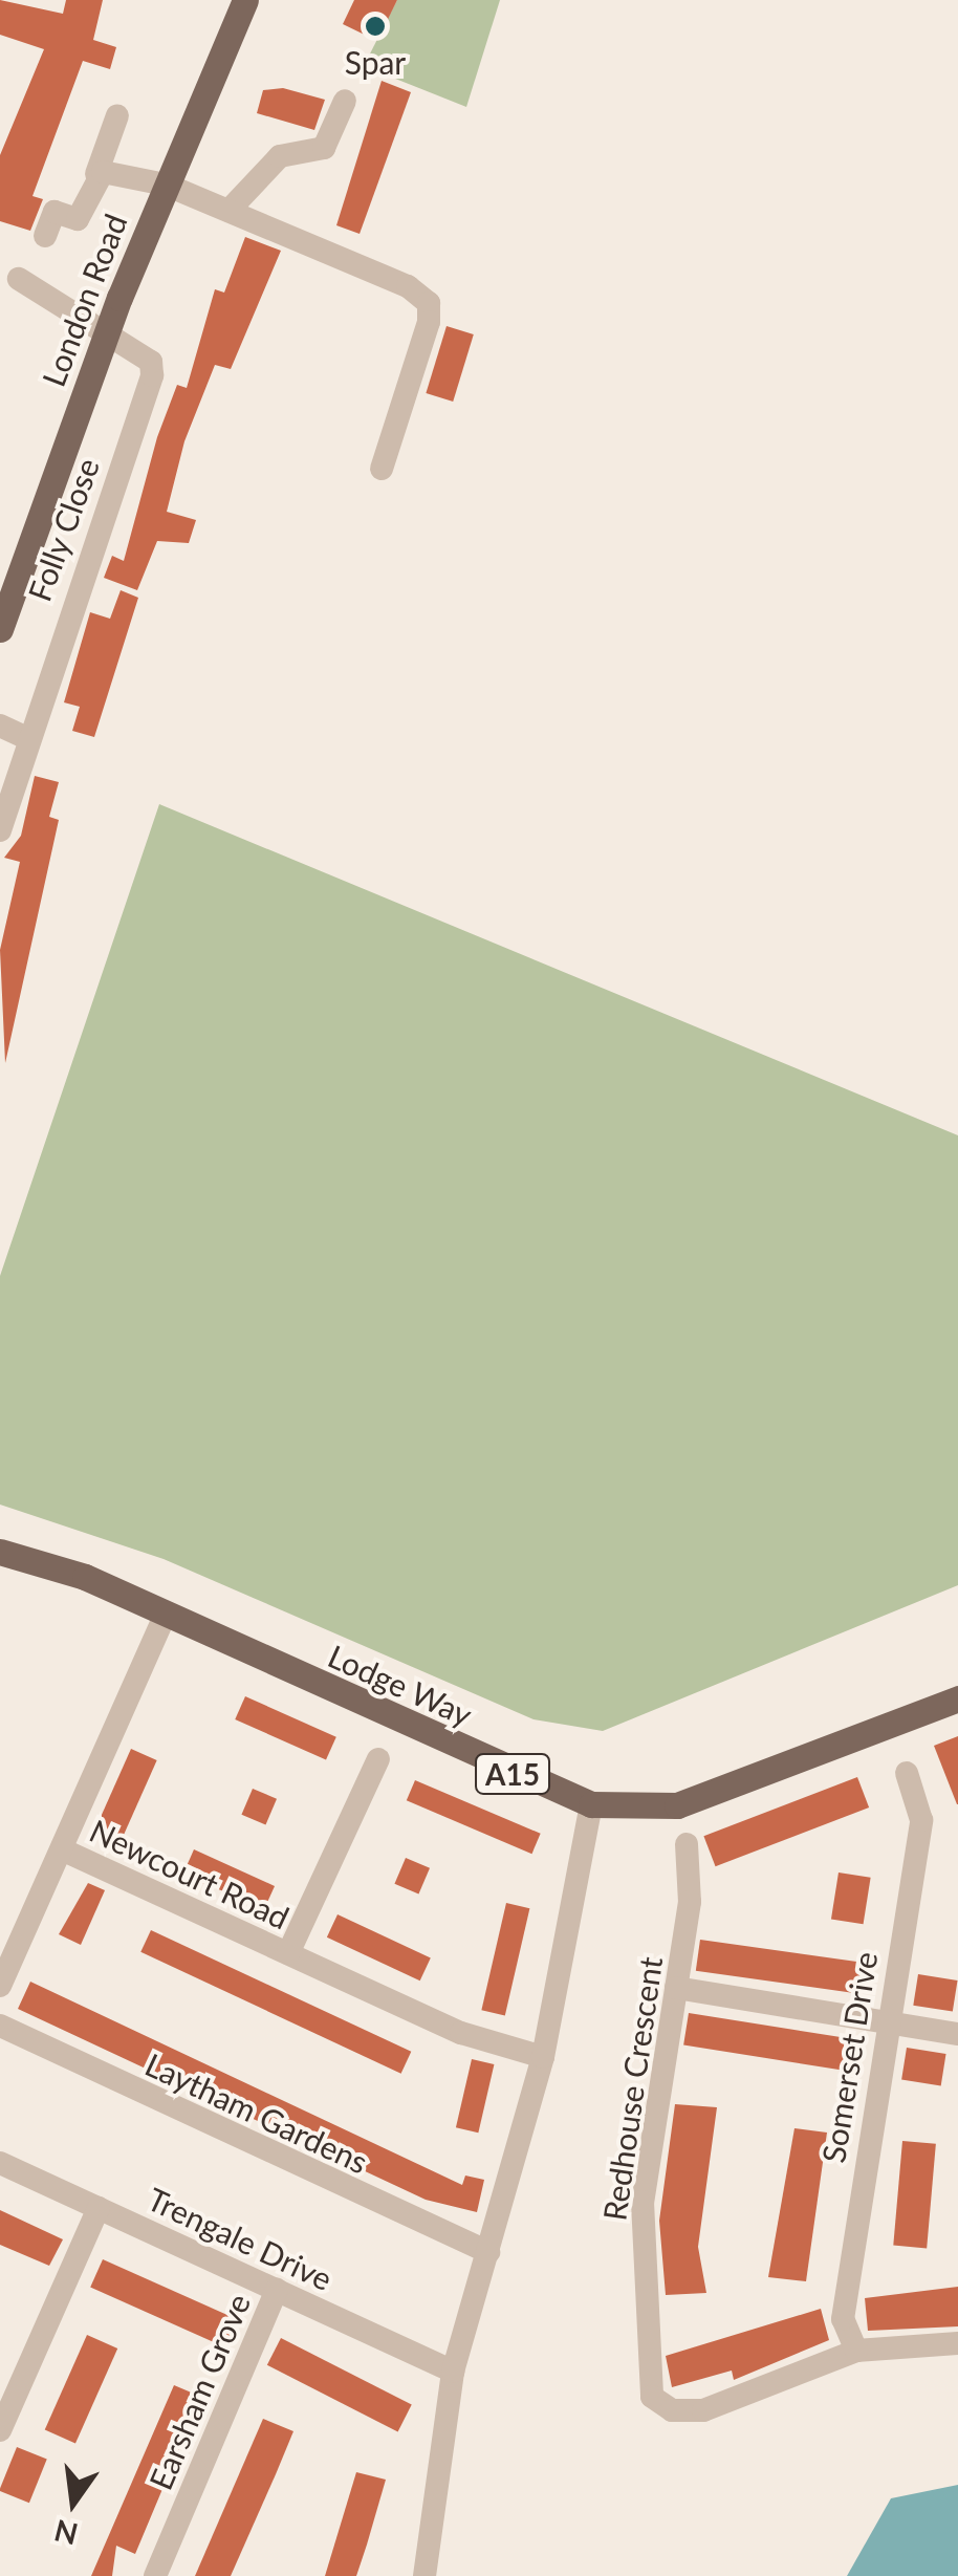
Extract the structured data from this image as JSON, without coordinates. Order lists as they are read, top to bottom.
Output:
{
  "streets": {
    "main road": ["London Road", "Lodge Way", "A15"],
    "street": [
      "Folly Close",
      "Newcourt Road",
      "Somerset Drive",
      "Redhouse Crescent",
      "Laytham Gardens",
      "Trengale Drive",
      "Earsham Grove"
    ]
  },
  "crossings": [
    ["London Road", "Folly Close"],
    ["Somerset Drive", "Redhouse Crescent"],
    ["Trengale Drive", "Earsham Grove"]
  ],
  "places": ["Spar"],
  "north": "bottom"
}
